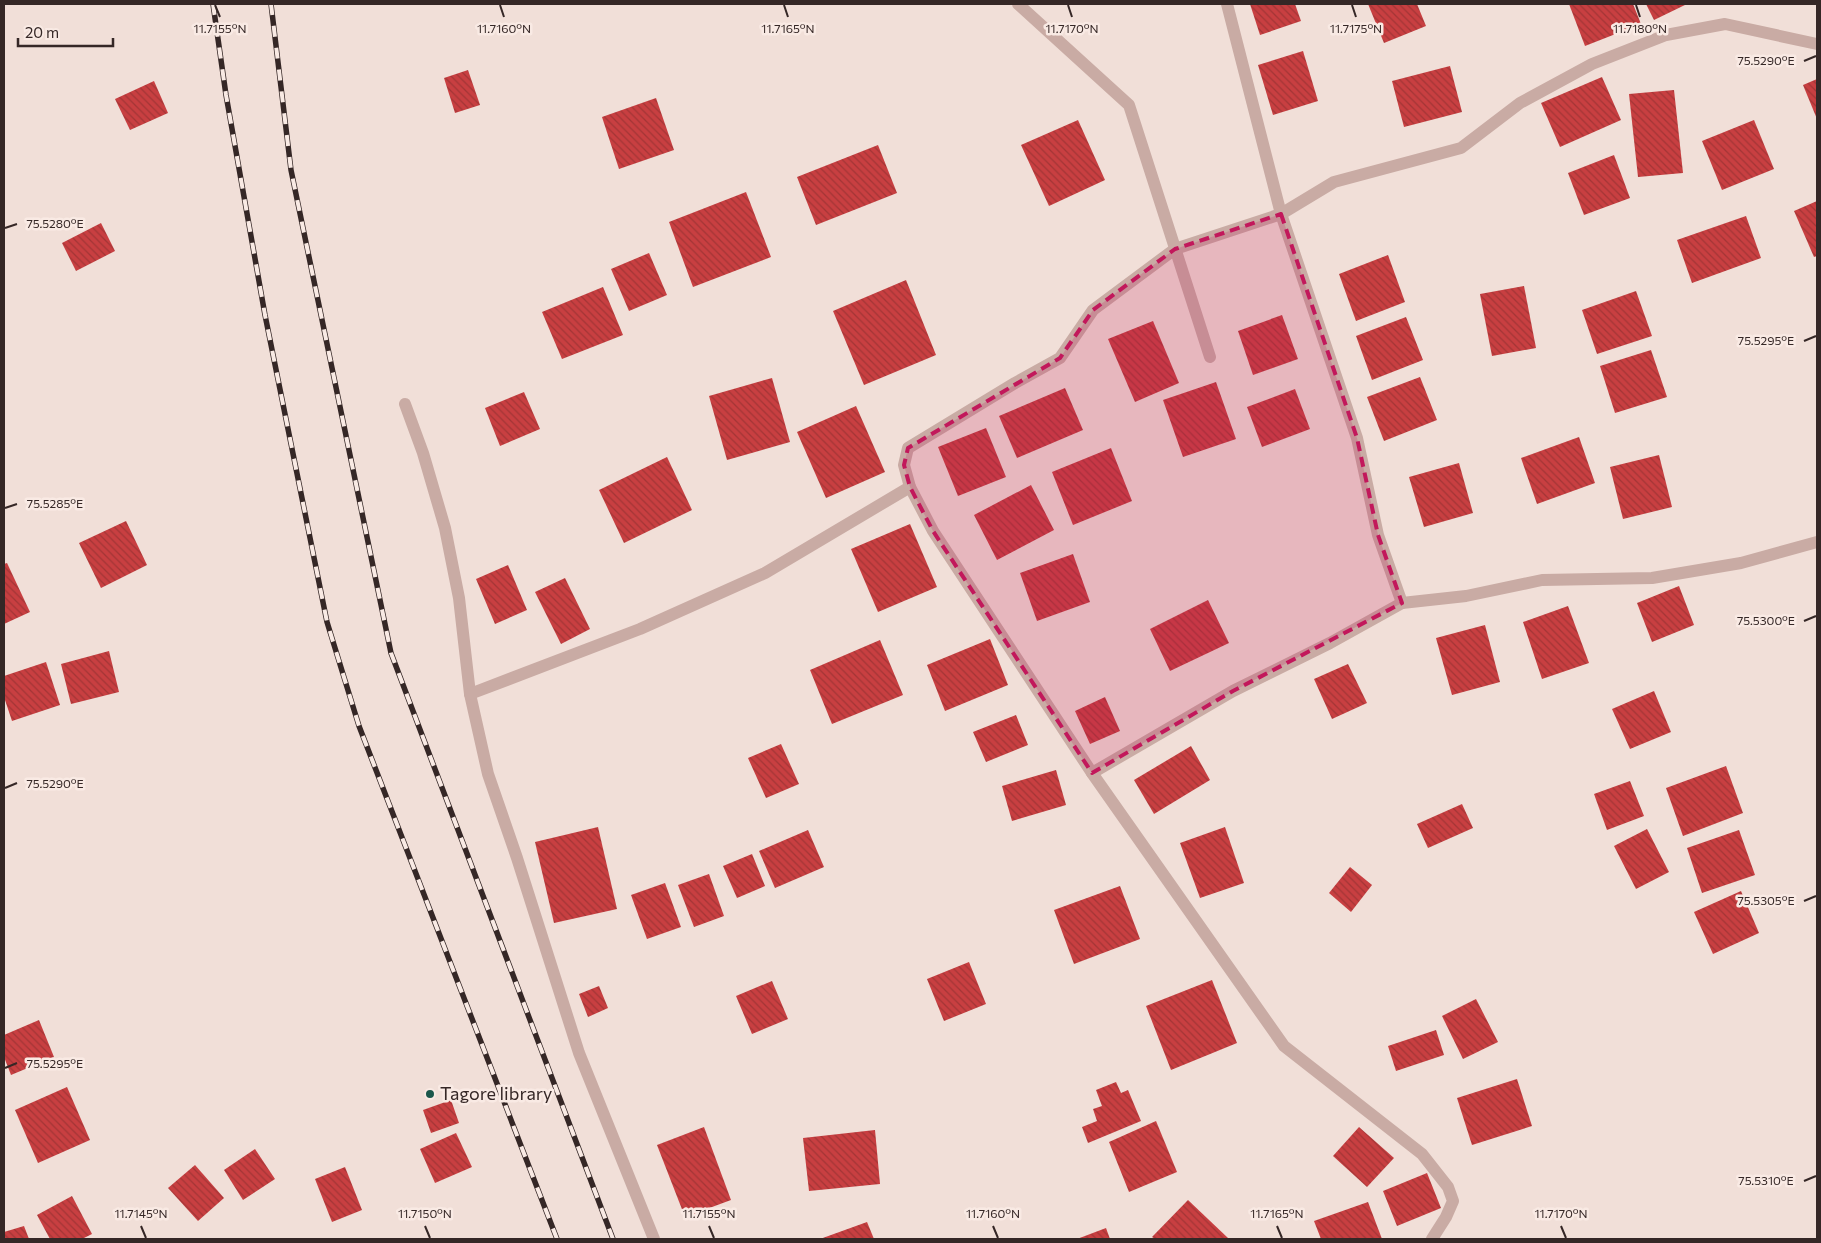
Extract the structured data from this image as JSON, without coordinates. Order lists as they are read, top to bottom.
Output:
{
  "places": ["Tagore library"],
  "scale_bar": "20 m",
  "coordinates": [
    "11.7155°N",
    "11.7160°N",
    "11.7165°N",
    "11.7170°N",
    "11.7175°N",
    "11.7180°N",
    "75.5290°E",
    "75.5280°E",
    "75.5295°E",
    "75.5285°E",
    "75.5300°E",
    "75.5305°E",
    "75.5310°E",
    "11.7145°N",
    "11.7150°N"
  ]
}
